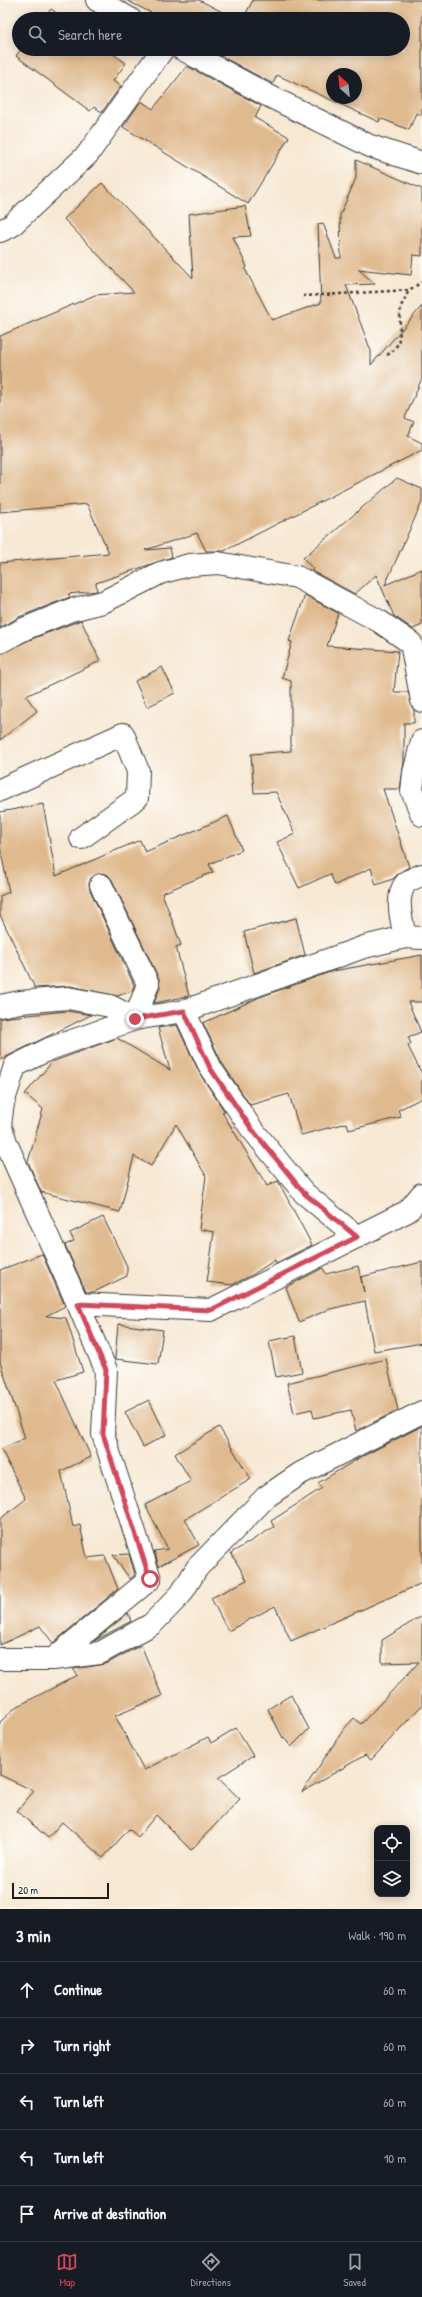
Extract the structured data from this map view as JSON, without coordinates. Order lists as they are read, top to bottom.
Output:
{
  "scale_bar": "20 m",
  "north": "top left",
  "page": {
    "search": "Search here",
    "scale": "20 m",
    "heading": ["3 min", "Walk · 190 m"],
    "list": [
      ["Continue", "60 m"],
      ["Turn right", "60 m"],
      ["Turn left", "60 m"],
      ["Turn left", "10 m"],
      "Arrive at destination"
    ],
    "nav": ["Map", "Directions", "Saved"]
  }
}
